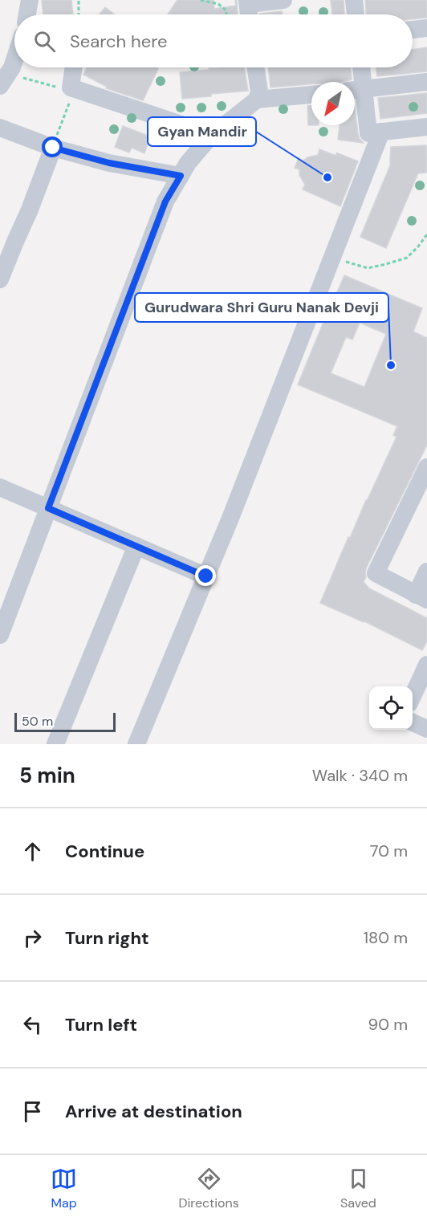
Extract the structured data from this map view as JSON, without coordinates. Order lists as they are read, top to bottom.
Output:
{
  "places": ["Gyan Mandir", "Gurudwara Shri Guru Nanak Devji"],
  "scale_bar": "50 m",
  "north": "bottom left",
  "page": {
    "search": "Search here",
    "scale": "50 m",
    "heading": ["5 min", "Walk · 340 m"],
    "list": [
      ["Continue", "70 m"],
      ["Turn right", "180 m"],
      ["Turn left", "90 m"],
      "Arrive at destination"
    ],
    "nav": ["Map", "Directions", "Saved"]
  }
}
